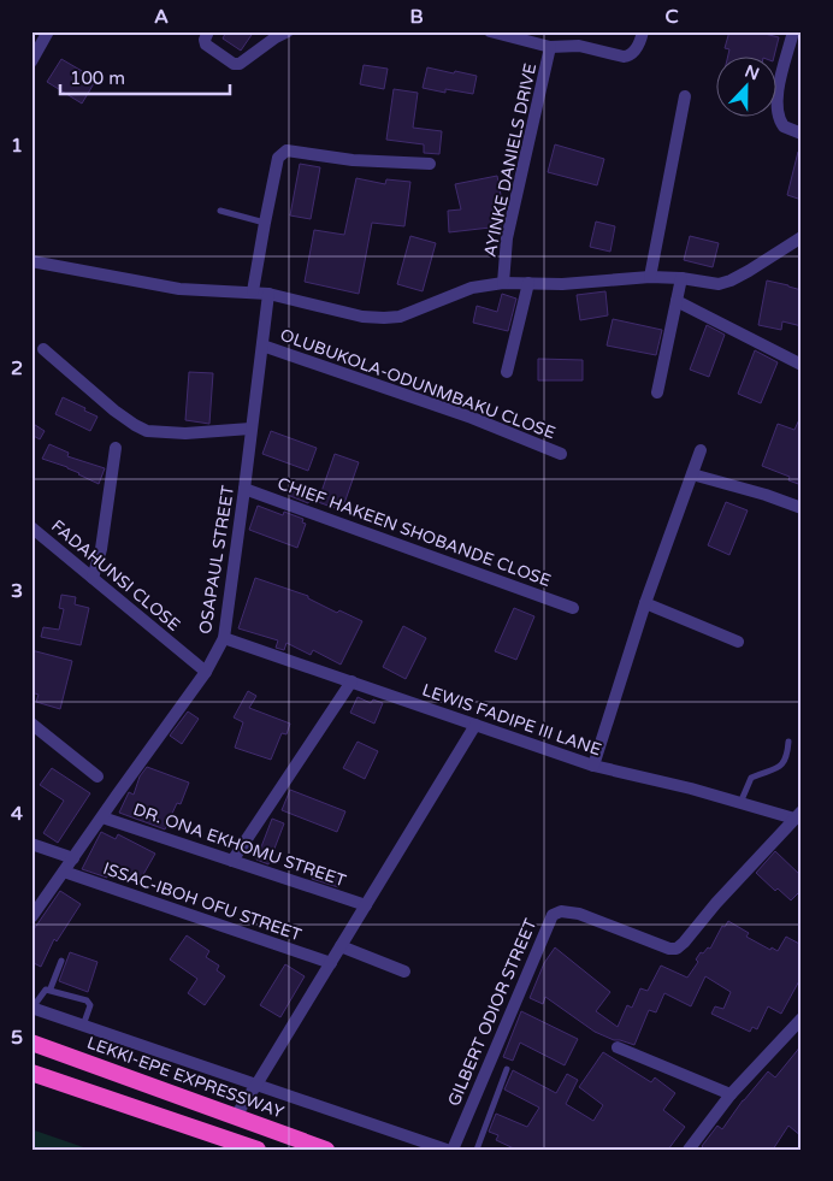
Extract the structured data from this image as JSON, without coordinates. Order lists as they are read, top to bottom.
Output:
{
  "streets": {
    "highway": ["LEKKI-EPE EXPRESSWAY"],
    "street": [
      "AYINKE DANIELS DRIVE",
      "OLUBUKOLA-ODUNMBAKU CLOSE",
      "CHIEF HAKEEN SHOBANDE CLOSE",
      "OSAPAUL STREET",
      "FADAHUNSI CLOSE",
      "LEWIS FADIPE III LANE",
      "DR. ONA EKHOMU STREET",
      "ISSAC-IBOH OFU STREET",
      "GILBERT ODIOR STREET"
    ]
  },
  "crossings": [
    ["OLUBUKOLA-ODUNMBAKU CLOSE", "OSAPAUL STREET"],
    ["CHIEF HAKEEN SHOBANDE CLOSE", "OSAPAUL STREET"],
    ["OSAPAUL STREET", "FADAHUNSI CLOSE"],
    ["OSAPAUL STREET", "LEWIS FADIPE III LANE"],
    ["OSAPAUL STREET", "DR. ONA EKHOMU STREET"],
    ["OSAPAUL STREET", "ISSAC-IBOH OFU STREET"],
    ["LEWIS FADIPE III LANE", "GILBERT ODIOR STREET"]
  ],
  "scale_bar": "100 m",
  "north": "top",
  "grid": {
    "columns": ["A", "B", "C"],
    "rows": [
      "1",
      "2",
      "3",
      "4",
      "5"
    ]
  }
}
